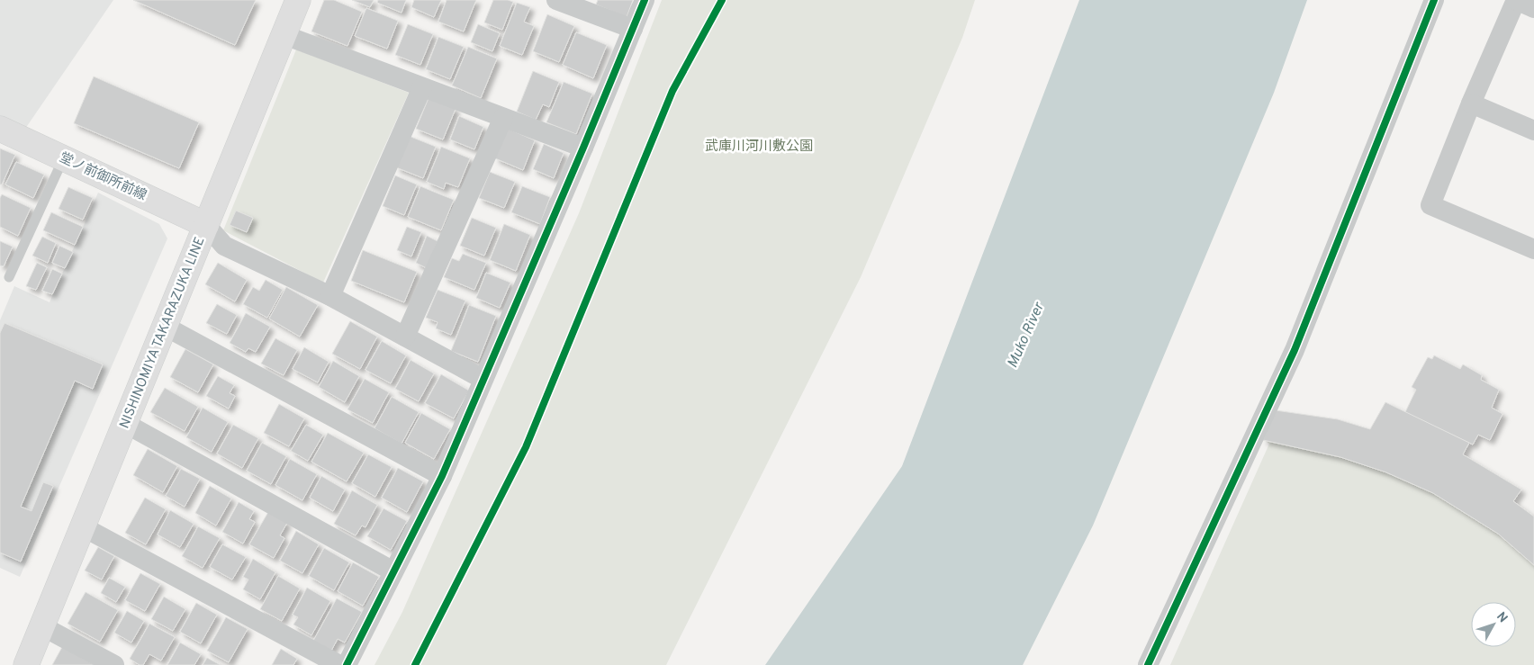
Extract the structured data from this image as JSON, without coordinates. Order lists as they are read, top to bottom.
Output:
{
  "streets": {
    "main road": ["堂ノ前御所前線", "NISHINOMIYA TAKARAZUKA LINE"]
  },
  "crossings": [
    ["堂ノ前御所前線", "NISHINOMIYA TAKARAZUKA LINE"]
  ],
  "water": ["Muko River"],
  "parks": ["武庫川河川敷公園"],
  "north": "top right"
}
